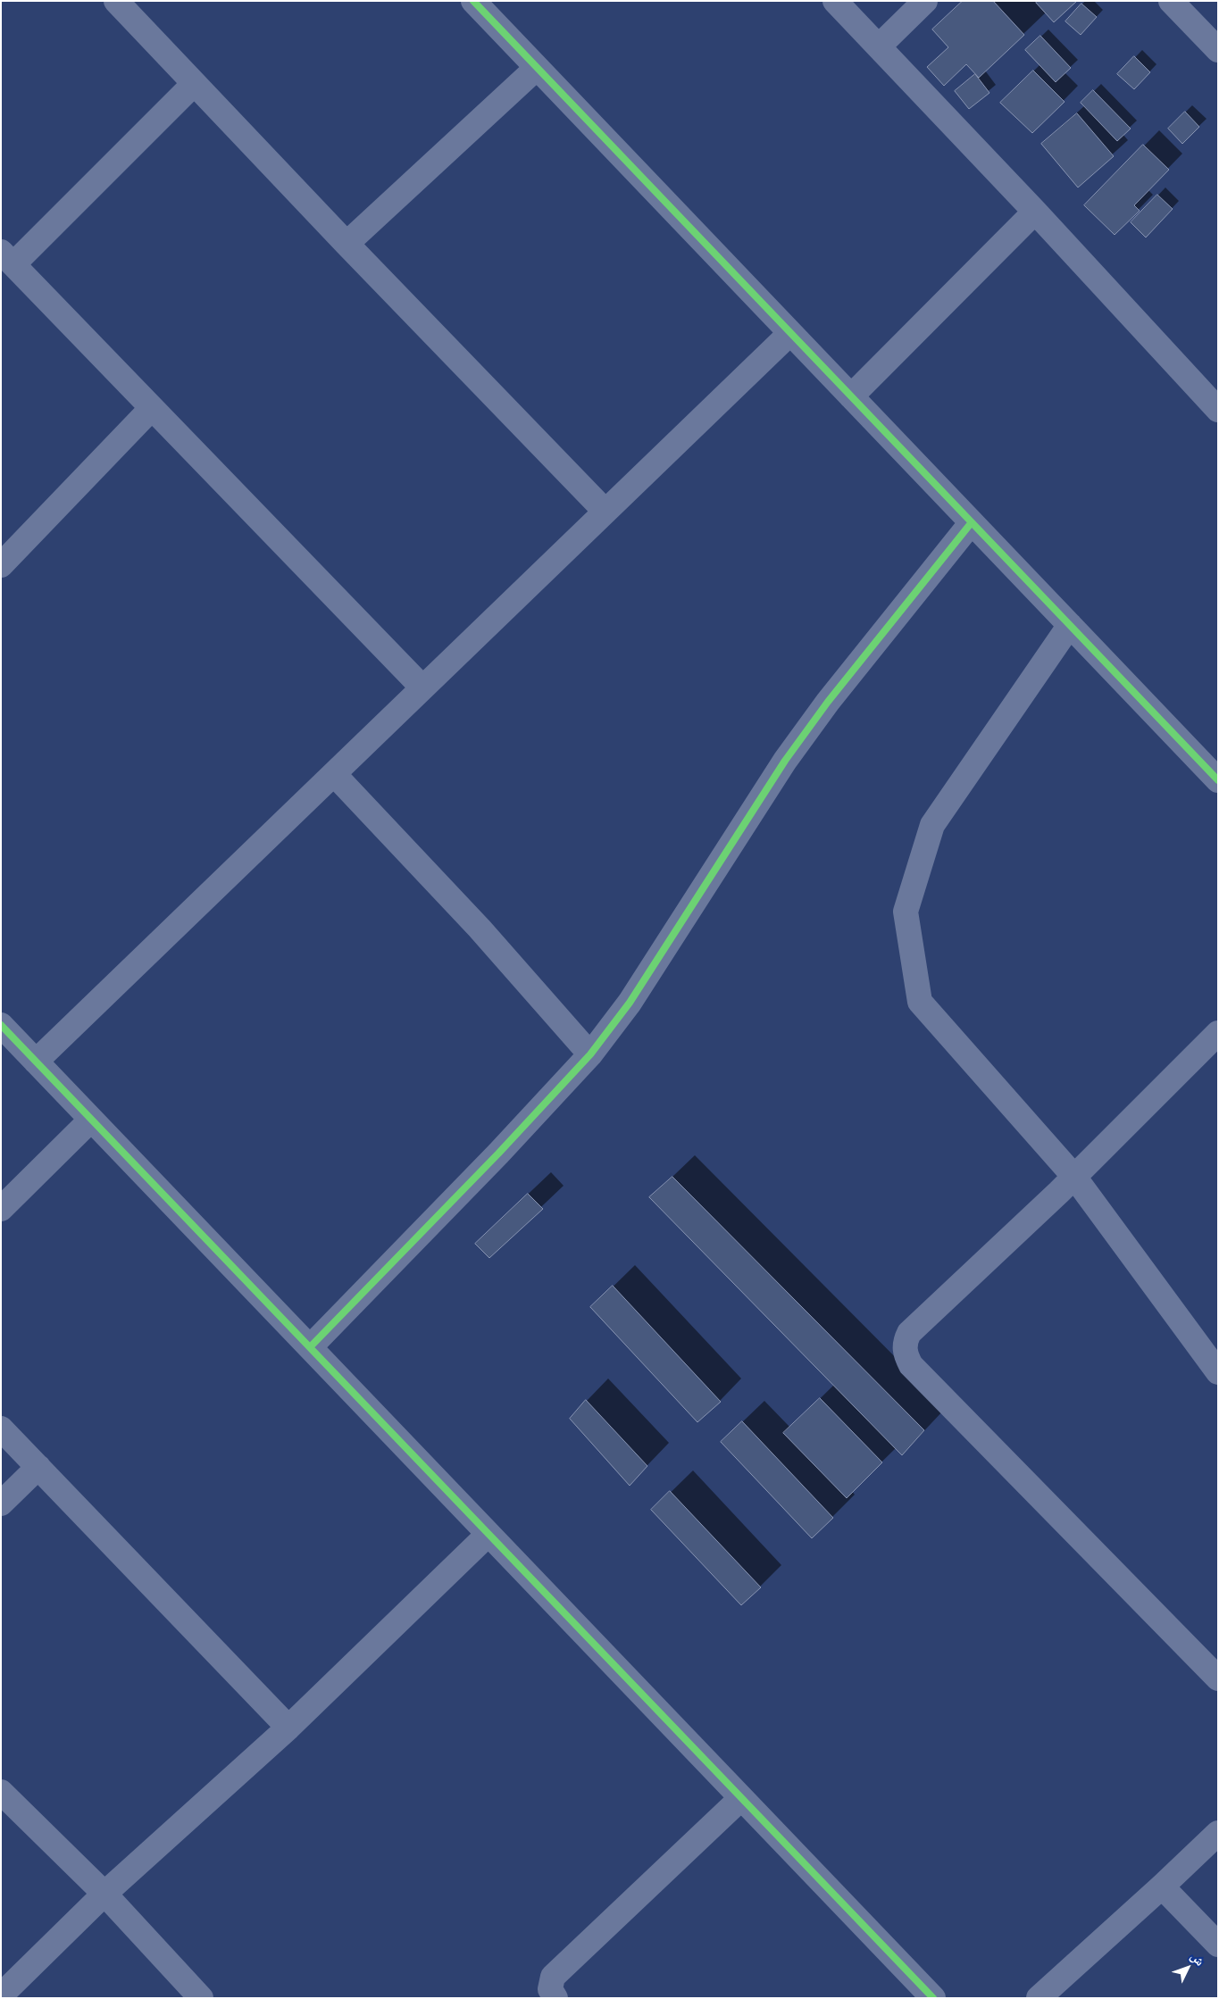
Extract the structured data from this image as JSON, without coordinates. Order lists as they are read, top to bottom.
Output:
{
  "north": "top right"
}
